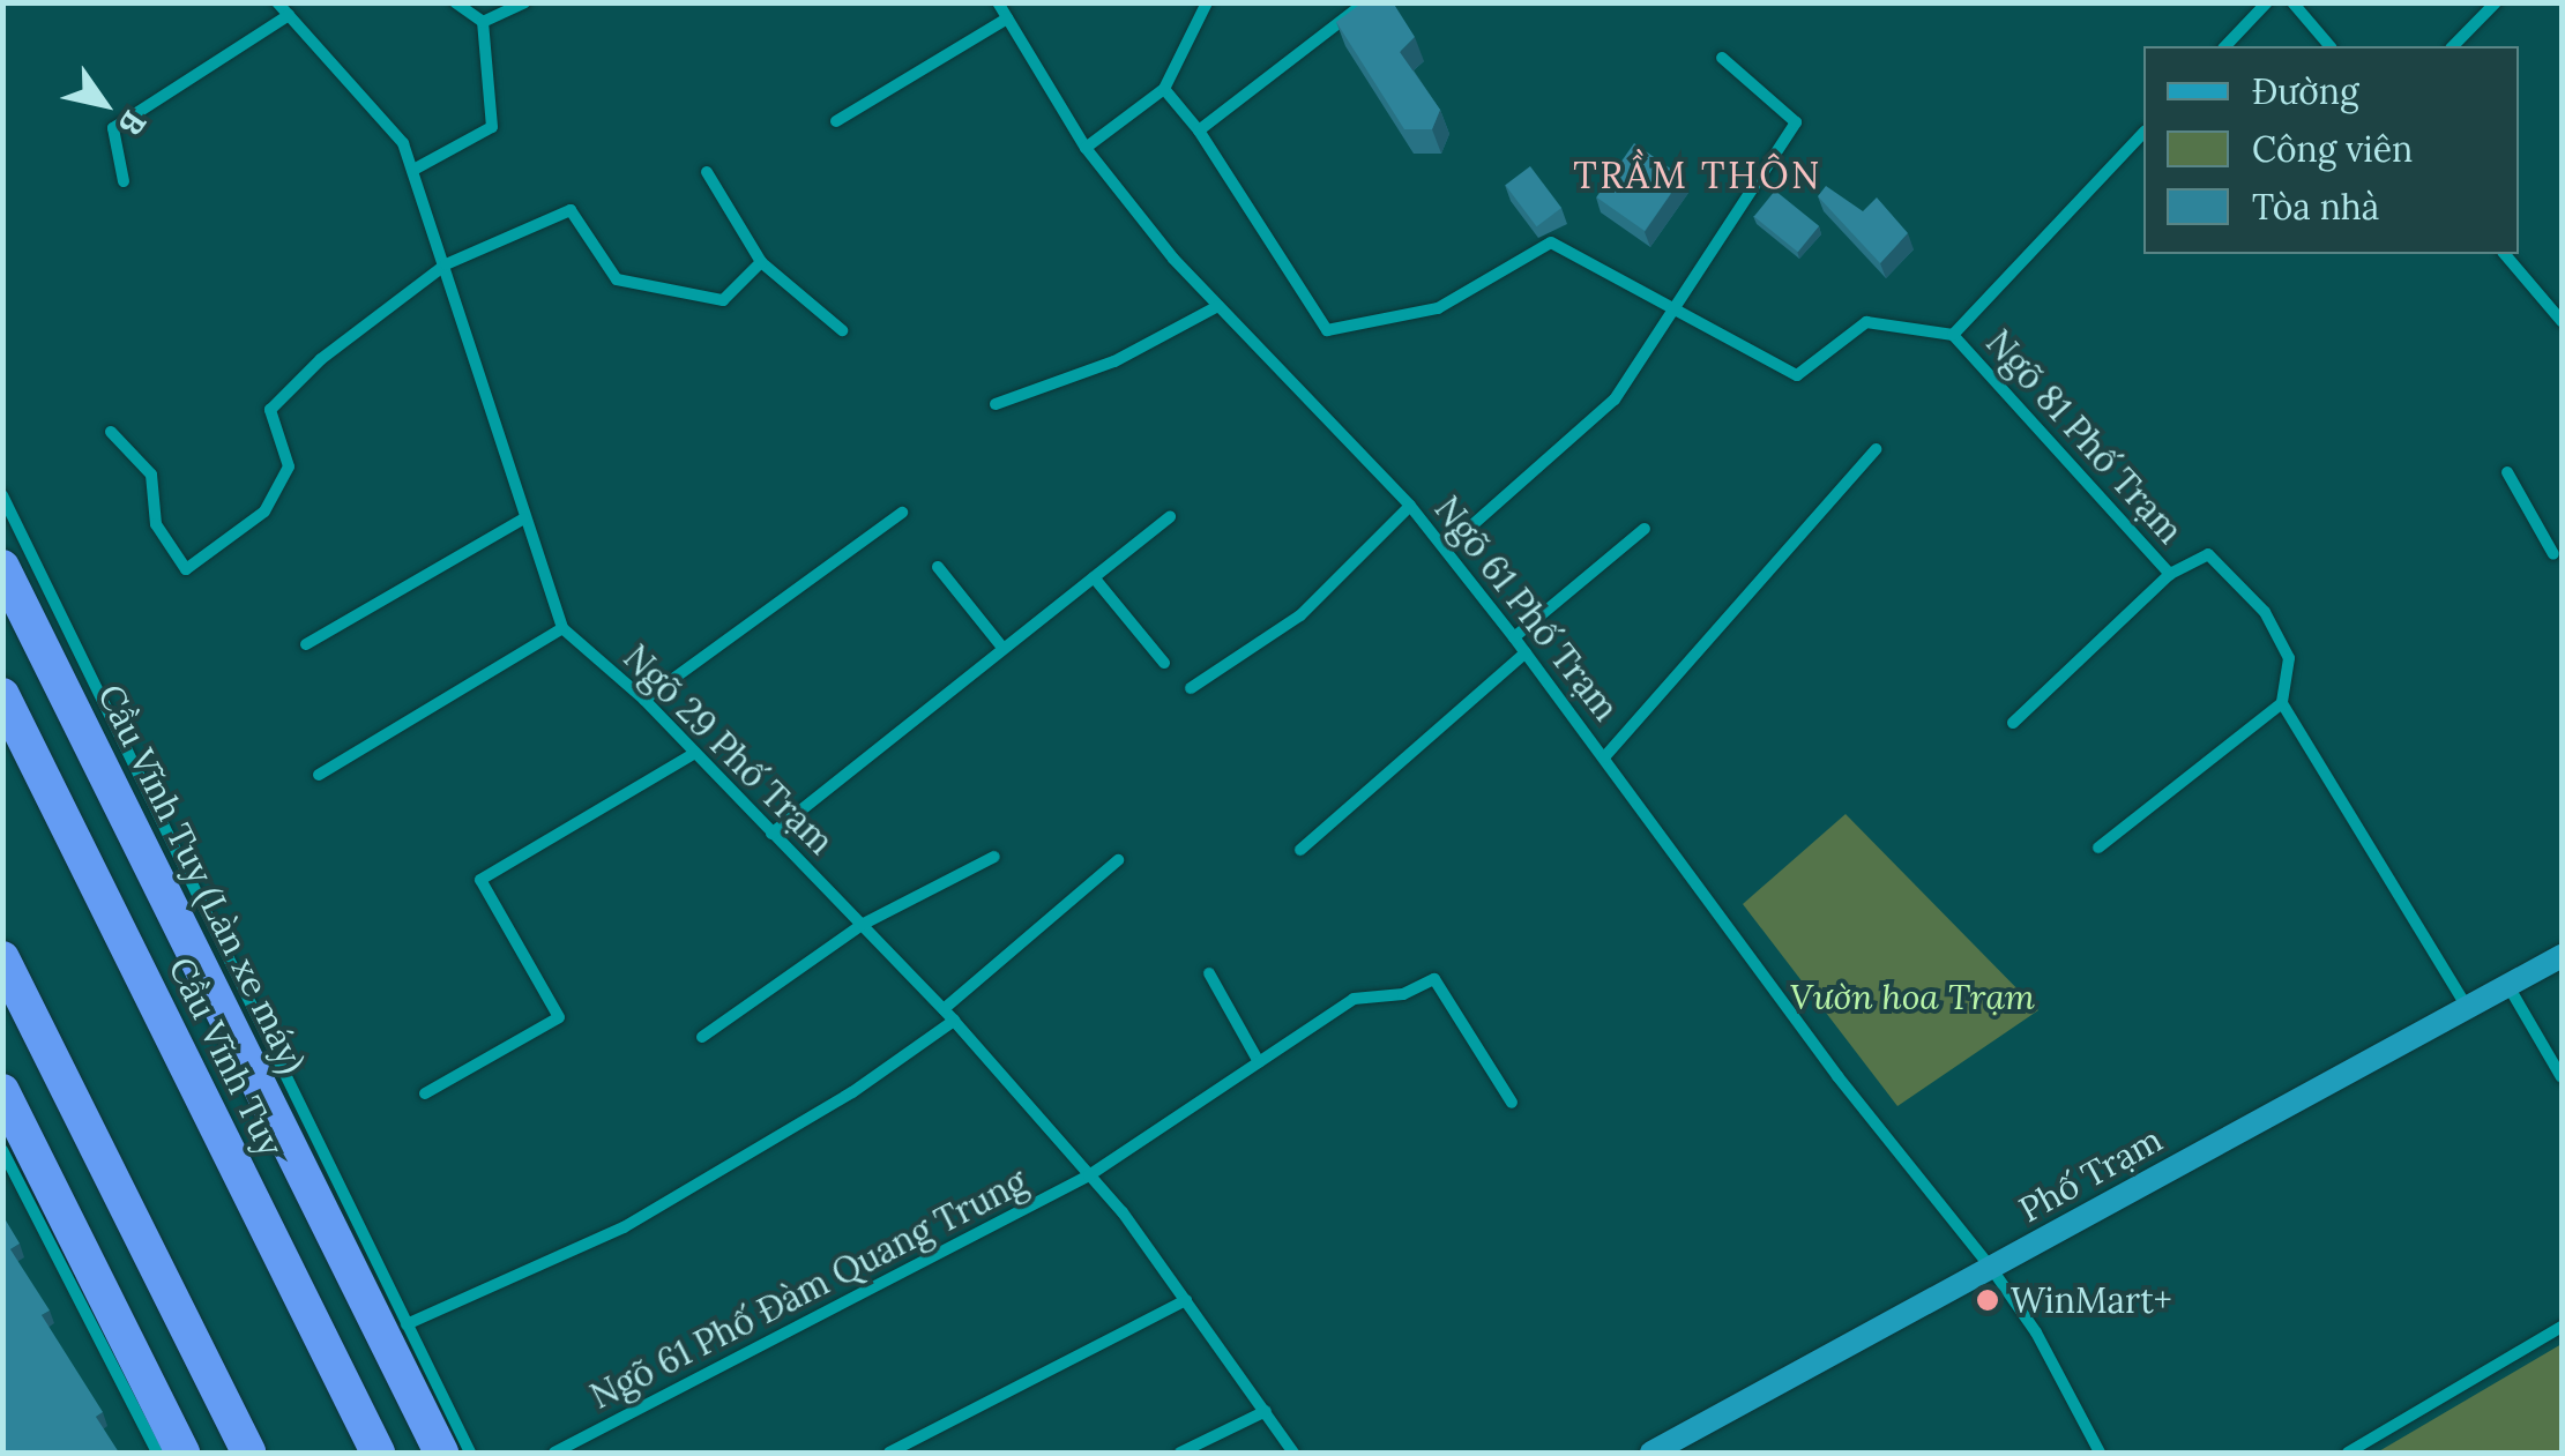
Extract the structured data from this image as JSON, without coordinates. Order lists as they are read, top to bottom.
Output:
{
  "streets": {
    "highway": ["Cầu Vĩnh Tuy (Làn xe máy)", "Cầu Vĩnh Tuy"],
    "street": [
      "Ngõ 81 Phố Trạm",
      "Ngõ 61 Phố Trạm",
      "Ngõ 29 Phố Trạm",
      "Phố Trạm",
      "Ngõ 61 Phố Đàm Quang Trung"
    ]
  },
  "crossings": [
    ["Ngõ 61 Phố Trạm", "Phố Trạm"],
    ["Ngõ 29 Phố Trạm", "Ngõ 61 Phố Đàm Quang Trung"]
  ],
  "districts": ["TRẦM THÔN"],
  "parks": ["Vườn hoa Trạm"],
  "places": ["WinMart+"],
  "legend": ["Đường", "Công viên", "Tòa nhà"],
  "north": "bottom right"
}
